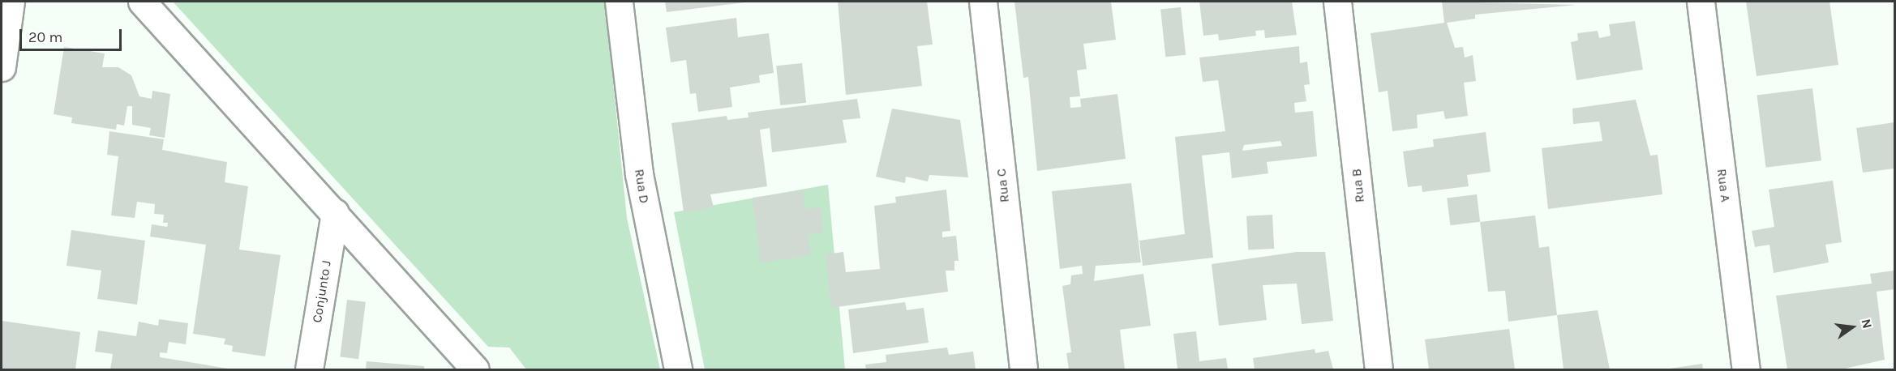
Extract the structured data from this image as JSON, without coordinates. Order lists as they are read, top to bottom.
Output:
{
  "streets": {
    "street": [
      "Rua C",
      "Rua B",
      "Rua A",
      "Rua D",
      "Conjunto J"
    ]
  },
  "scale_bar": "20 m",
  "north": "right"
}
